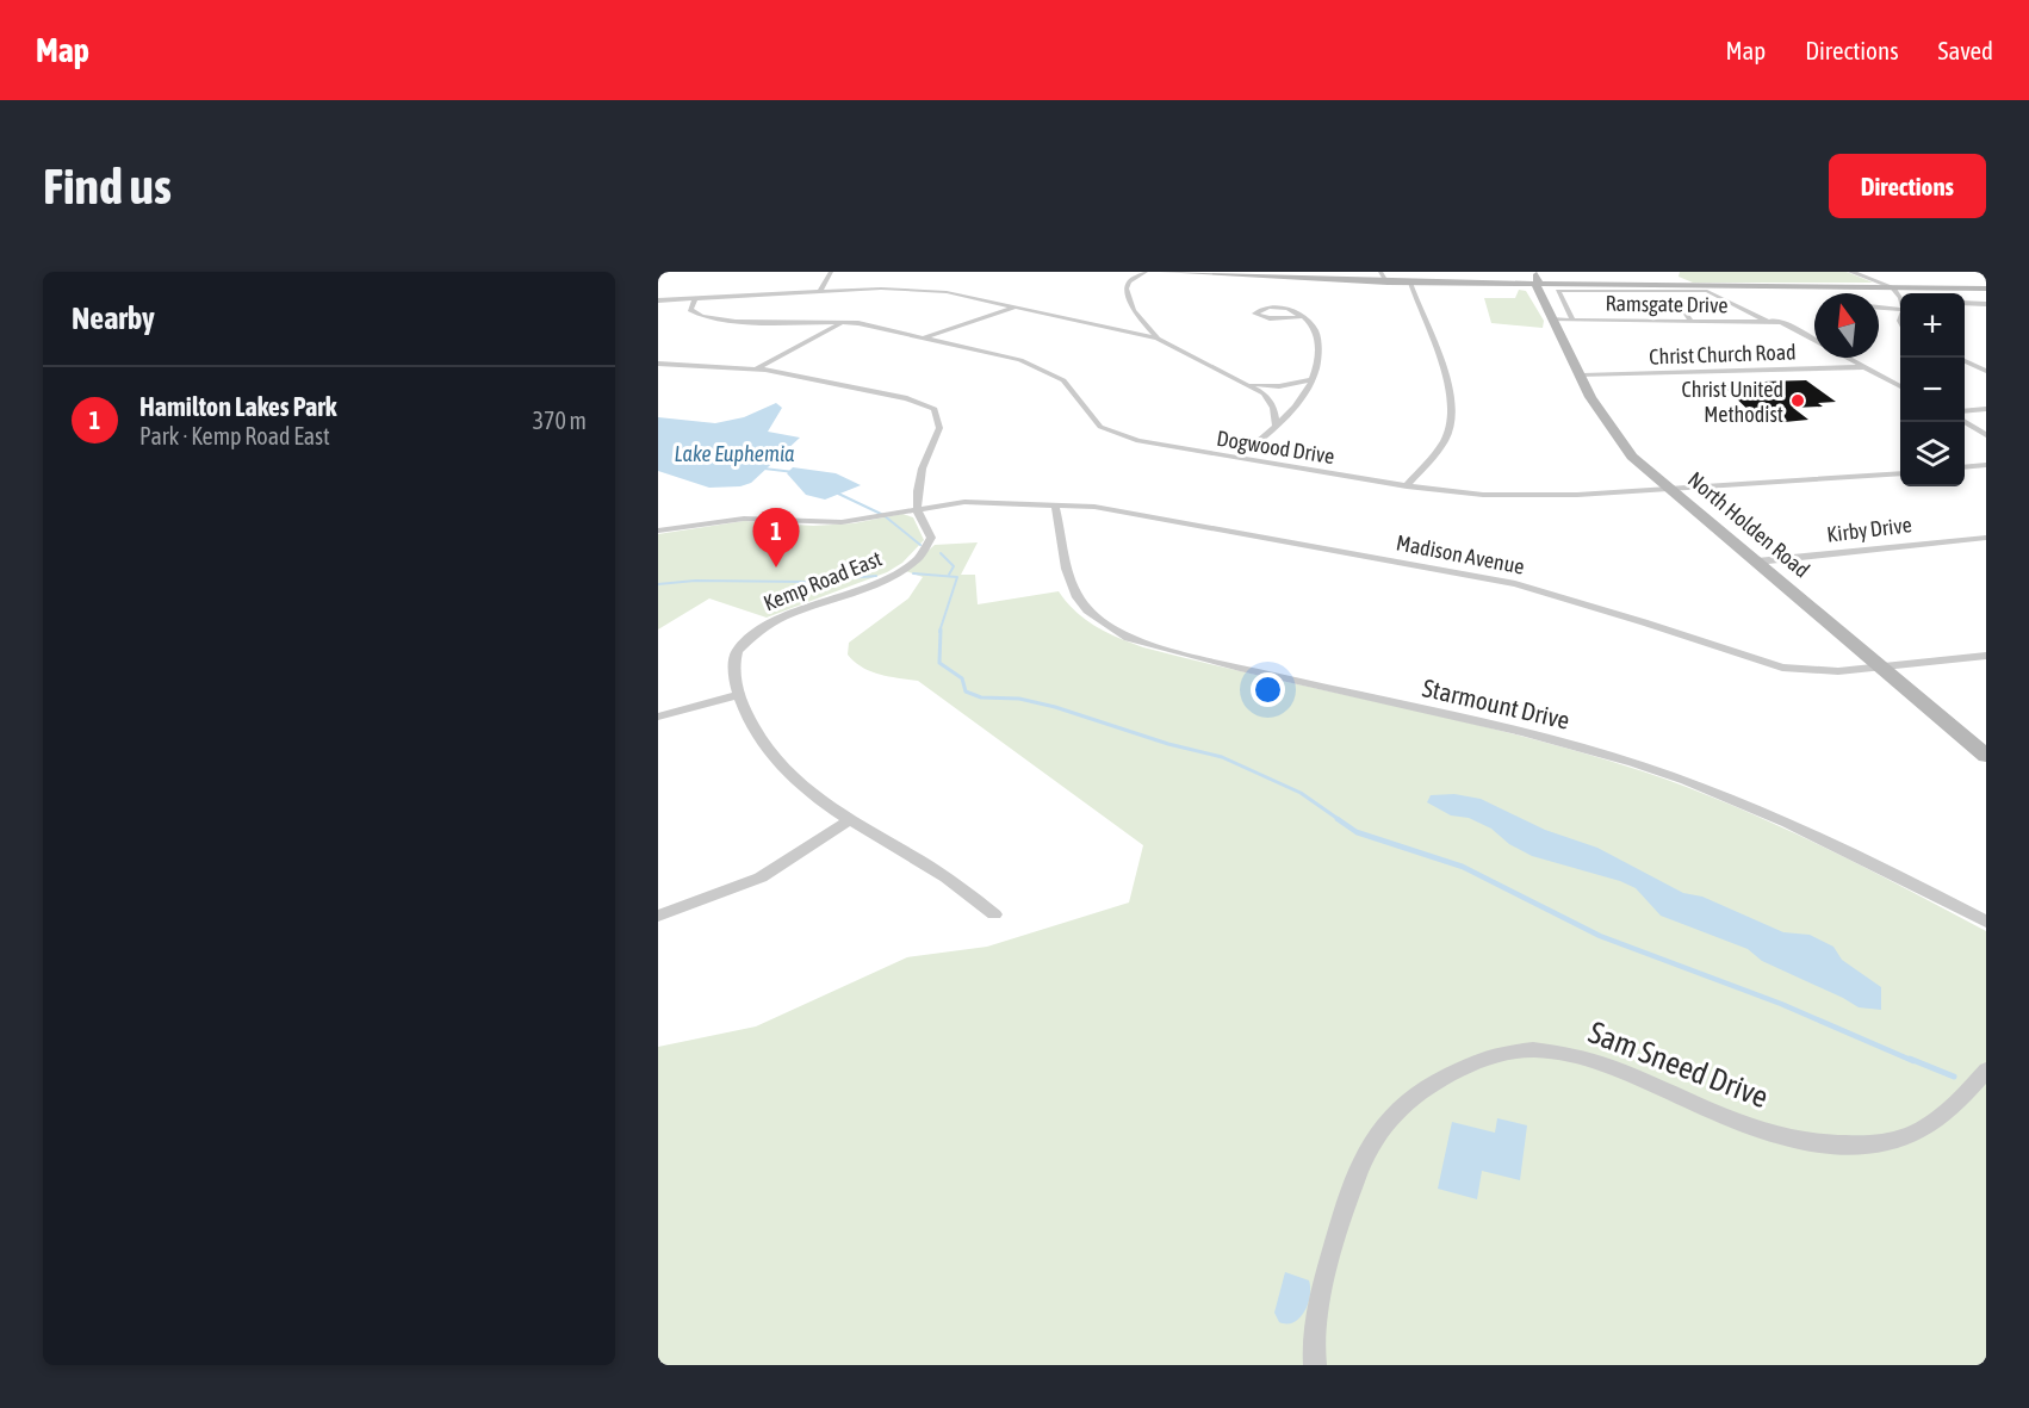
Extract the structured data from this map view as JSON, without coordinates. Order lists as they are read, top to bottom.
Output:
{
  "streets": {
    "main road": ["North Holden Road"],
    "street": [
      "Ramsgate Drive",
      "Christ Church Road",
      "Dogwood Drive",
      "Kirby Drive",
      "Madison Avenue",
      "Kemp Road East",
      "Starmount Drive",
      "Sam Sneed Drive"
    ]
  },
  "crossings": [
    ["Ramsgate Drive", "North Holden Road"],
    ["Christ Church Road", "North Holden Road"],
    ["Dogwood Drive", "North Holden Road"],
    ["North Holden Road", "Kirby Drive"],
    ["North Holden Road", "Madison Avenue"],
    ["Madison Avenue", "Kemp Road East"],
    ["Madison Avenue", "Starmount Drive"]
  ],
  "water": ["Lake Euphemia"],
  "places": ["Christ United Methodist"],
  "north": "top",
  "page": {
    "header": "Map",
    "nav": ["Map", "Directions", "Saved"],
    "buttons": "Directions",
    "title": "Find us",
    "heading": "Nearby",
    "map_buttons": ["+", "−"],
    "list": [
      {
        "mark": "1",
        "name": "Hamilton Lakes Park",
        "note": "Park · Kemp Road East",
        "value": "370 m"
      }
    ],
    "pins": "1"
  }
}
